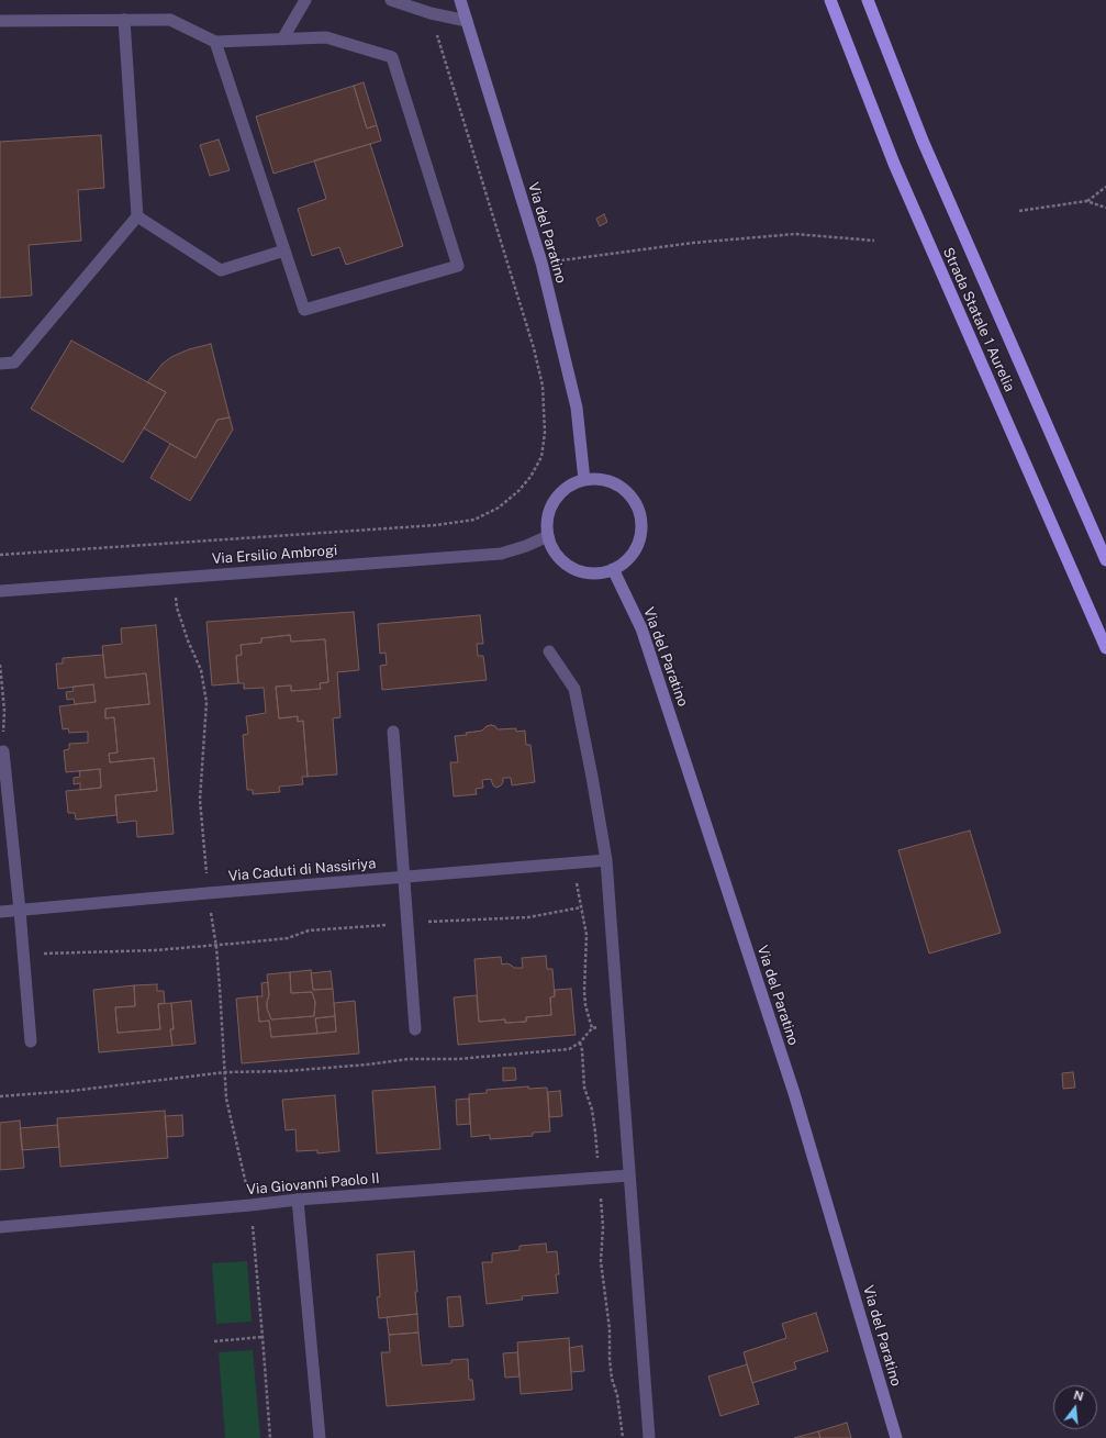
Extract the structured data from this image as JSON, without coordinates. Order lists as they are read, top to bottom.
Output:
{
  "streets": {
    "highway": ["Strada Statale 1 Aurelia"],
    "main road": ["Via del Paratino"],
    "street": ["Via Ersilio Ambrogi", "Via Caduti di Nassiriya", "Via Giovanni Paolo II"]
  },
  "crossings": [
    ["Via del Paratino", "Via Ersilio Ambrogi"]
  ],
  "north": "top"
}
